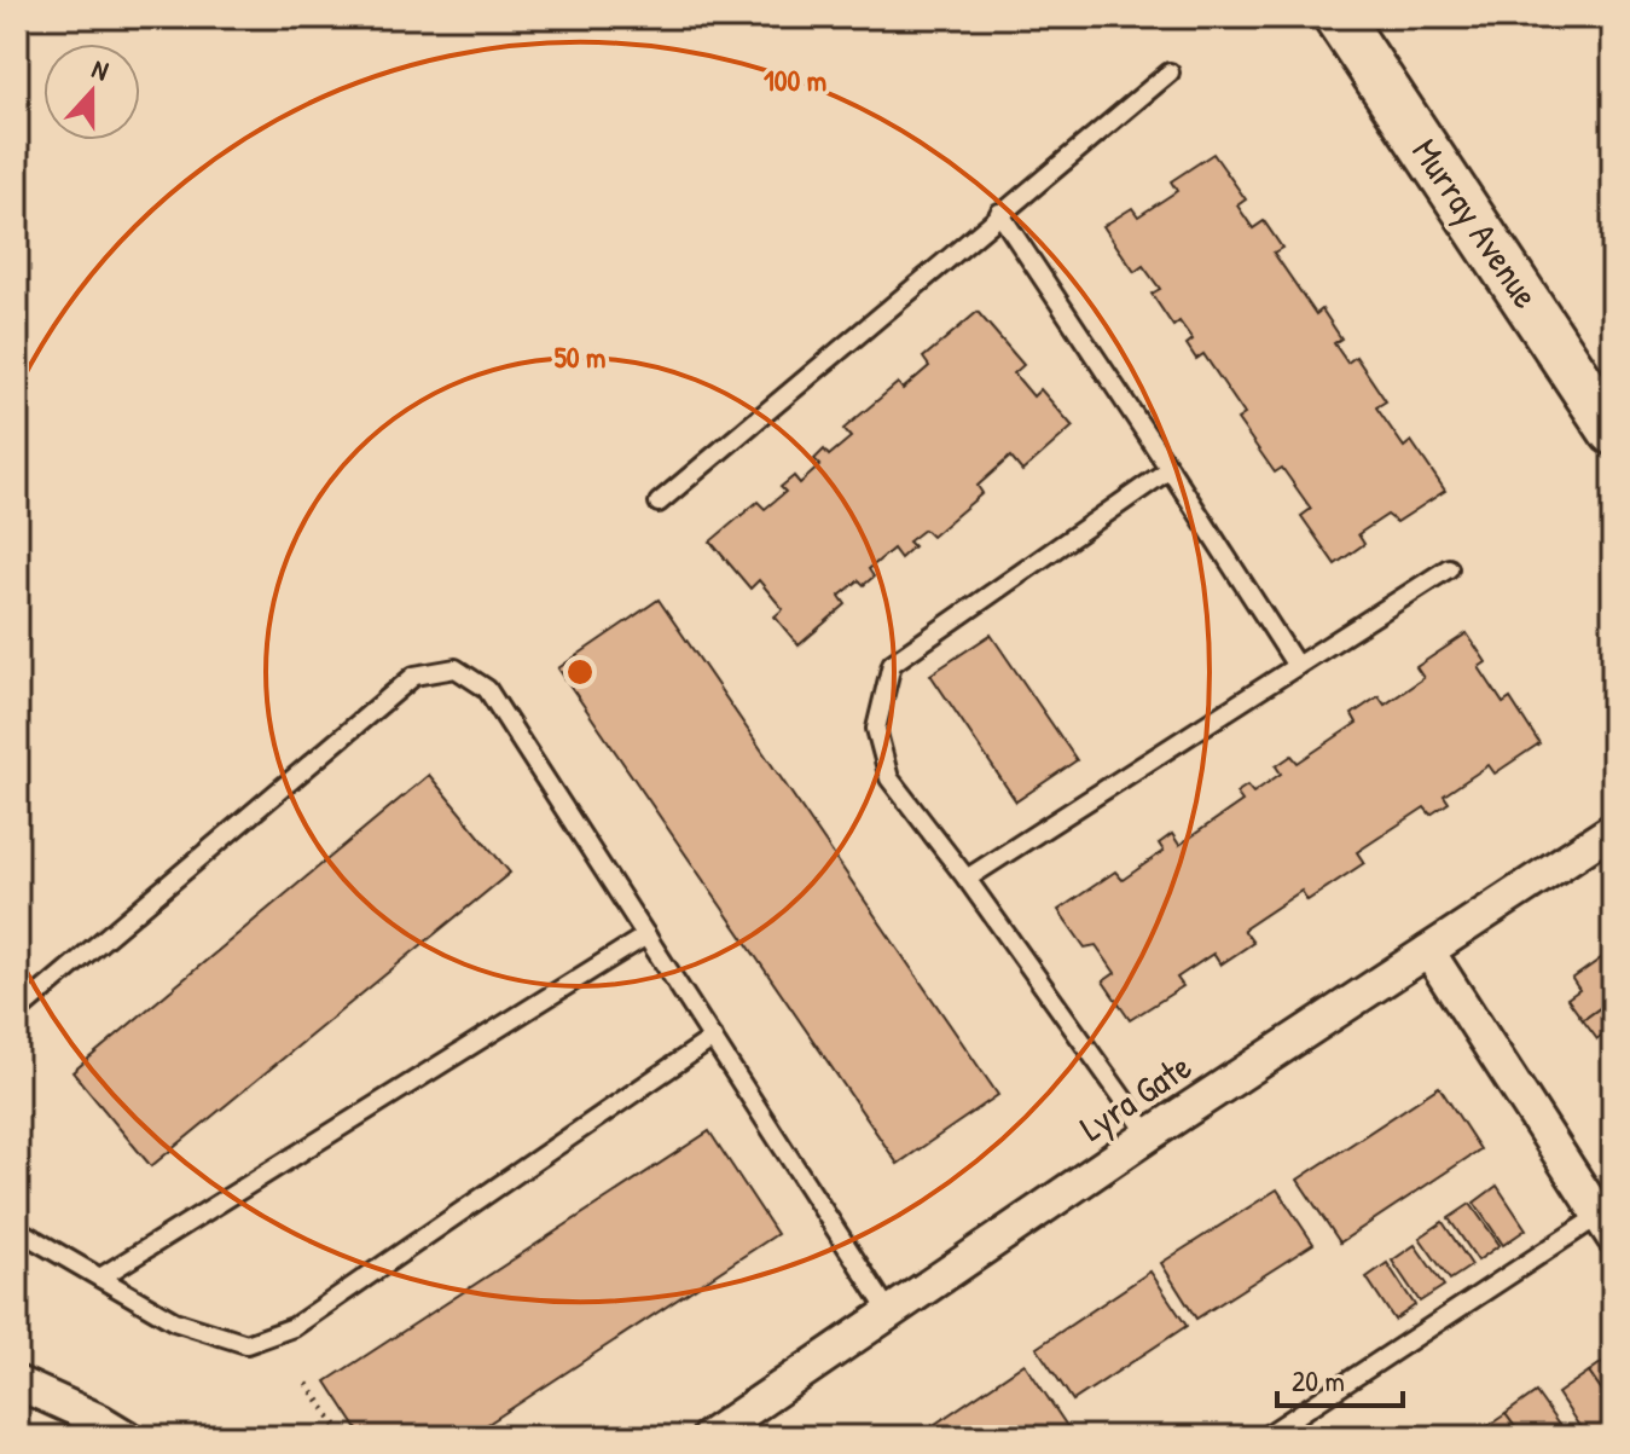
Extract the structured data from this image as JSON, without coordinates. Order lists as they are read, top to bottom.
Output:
{
  "streets": {
    "street": ["Murray Avenue", "Lyra Gate"]
  },
  "scale_bar": "20 m",
  "north": "top",
  "rings": ["100 m", "50 m"]
}
